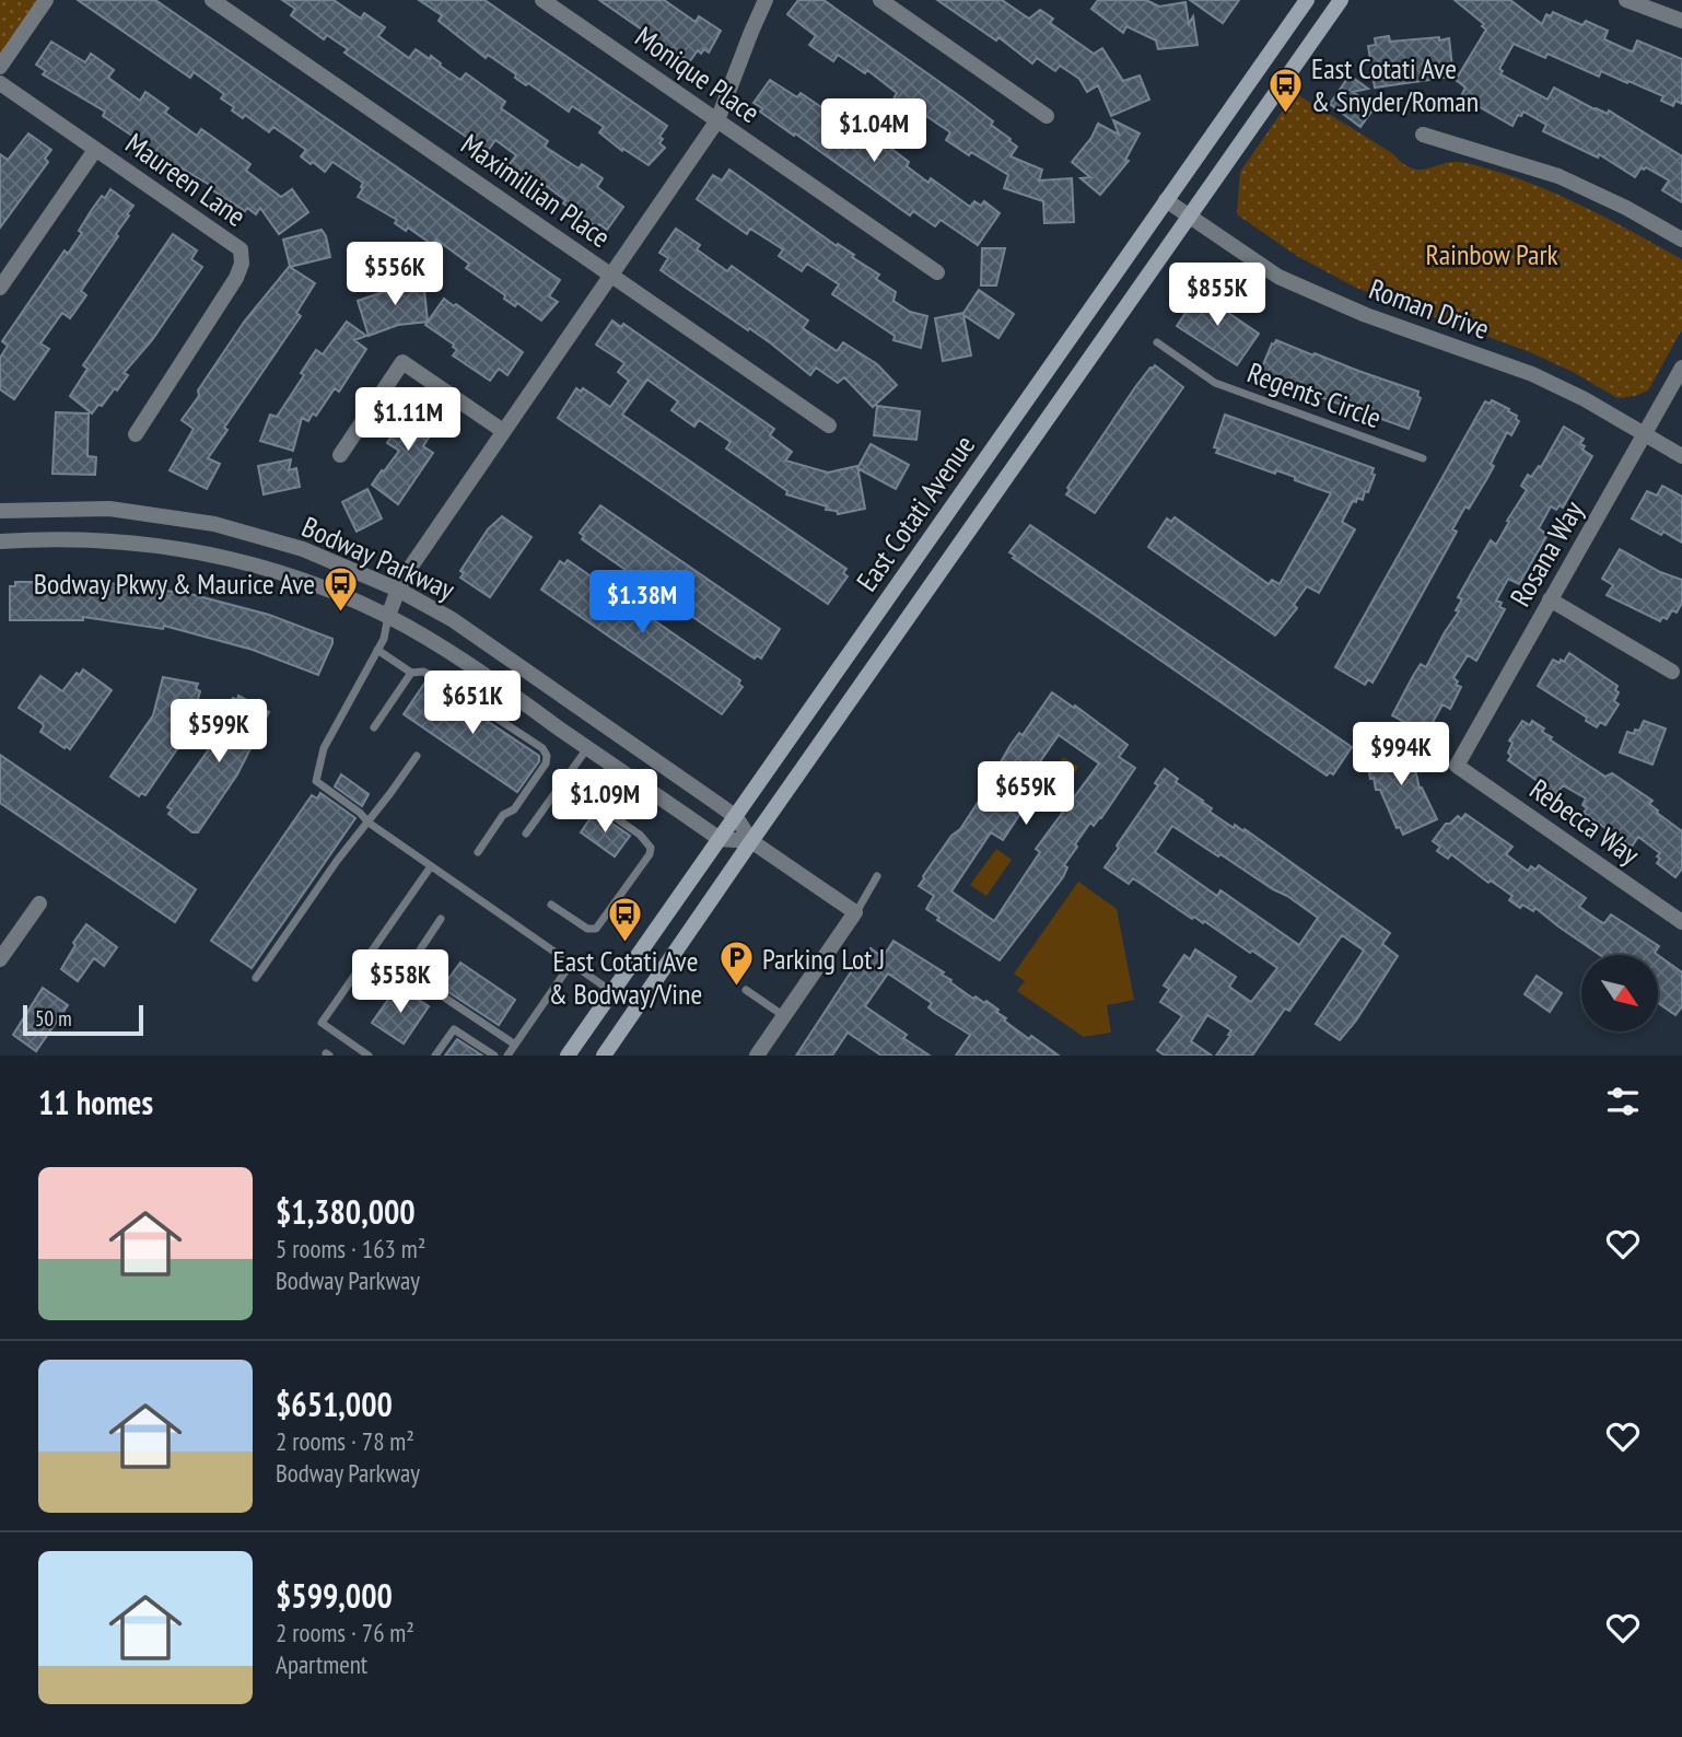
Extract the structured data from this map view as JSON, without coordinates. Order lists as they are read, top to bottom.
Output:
{
  "streets": {
    "main road": ["East Cotati Avenue"],
    "street": [
      "Monique Place",
      "Maureen Lane",
      "Maximillian Place",
      "Roman Drive",
      "Rosana Way",
      "Bodway Parkway",
      "Rebecca Way"
    ],
    "lane": ["Regents Circle"]
  },
  "crossings": [
    ["Roman Drive", "East Cotati Avenue"],
    ["Roman Drive", "Rosana Way"],
    ["East Cotati Avenue", "Bodway Parkway"],
    ["Rosana Way", "Rebecca Way"]
  ],
  "parks": ["Rainbow Park"],
  "places": {
    "bus stop": ["East Cotati Ave & Snyder/Roman", "Bodway Pkwy & Maurice Ave", "East Cotati Ave & Bodway/Vine"],
    "parking": ["Parking Lot J"]
  },
  "scale_bar": "50 m",
  "north": "bottom right",
  "page": {
    "price": [
      "$1.04M",
      "$556K",
      "$855K",
      "$1.11M",
      "$1.38M",
      "$651K",
      "$599K",
      "$994K",
      "$659K",
      "$1.09M",
      "$558K"
    ],
    "scale": "50 m",
    "heading": "11 homes",
    "list": [
      {
        "name": "$1,380,000",
        "note": "5 rooms · 163 m² · Bodway Parkway"
      },
      {
        "name": "$651,000",
        "note": "2 rooms · 78 m² · Bodway Parkway"
      },
      {
        "name": "$599,000",
        "note": "2 rooms · 76 m² · Apartment"
      }
    ]
  }
}
